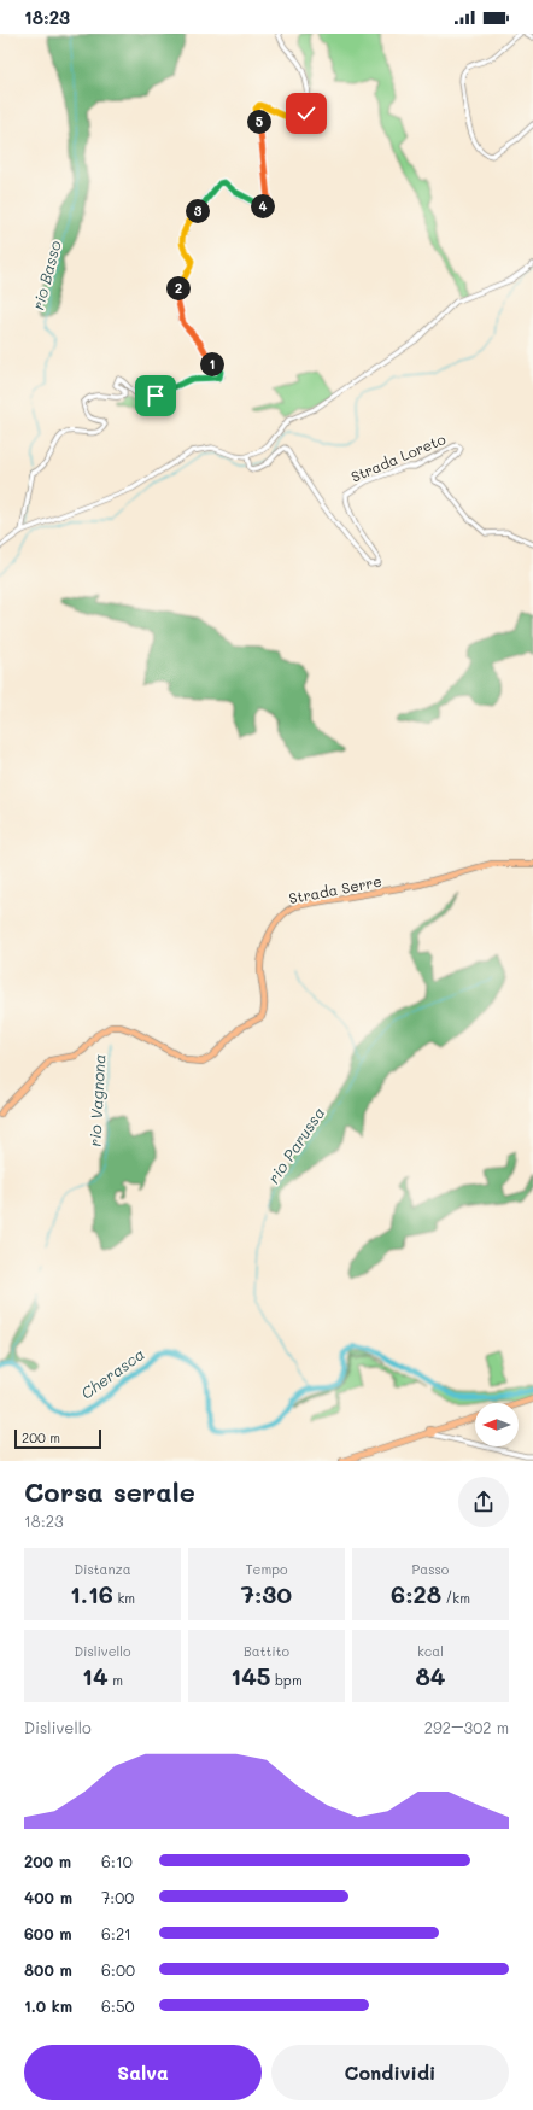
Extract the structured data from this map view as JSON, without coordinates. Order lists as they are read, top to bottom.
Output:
{
  "streets": {
    "main road": ["Strada Serre"],
    "street": ["Strada Loreto"]
  },
  "water": [
    "rio Basso",
    "rio Vagnona",
    "rio Parussa",
    "Cherasca"
  ],
  "scale_bar": "200 m",
  "north": "left",
  "page": {
    "status": "18:23",
    "pins": [
      "5",
      "4",
      "3",
      "2",
      "1"
    ],
    "scale": "200 m",
    "heading": ["Corsa serale", "18:23"],
    "stats": [
      ["Distanza", "1.16 km"],
      ["Tempo", "7:30"],
      ["Passo", "6:28 /km"],
      ["Dislivello", "14 m"],
      ["Battito", "145 bpm"],
      ["kcal", "84"]
    ],
    "chart": ["Dislivello", "292–302 m"],
    "list": [
      {
        "name": "200 m",
        "note": "6:10"
      },
      {
        "name": "400 m",
        "note": "7:00"
      },
      {
        "name": "600 m",
        "note": "6:21"
      },
      {
        "name": "800 m",
        "note": "6:00"
      },
      {
        "name": "1.0 km",
        "note": "6:50"
      }
    ],
    "buttons": ["Salva", "Condividi"]
  }
}
